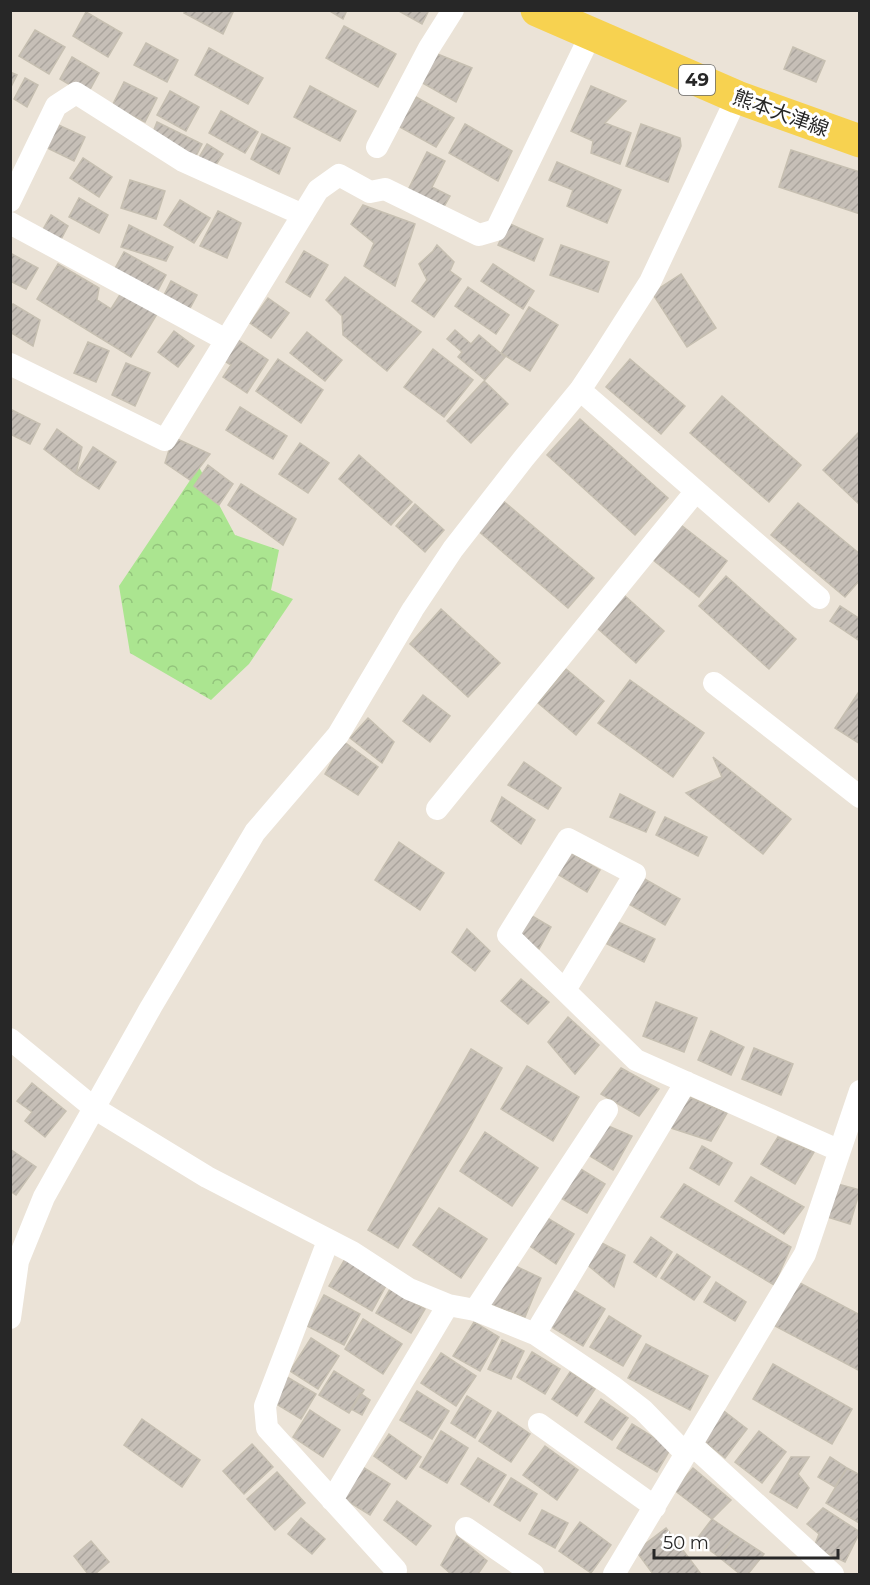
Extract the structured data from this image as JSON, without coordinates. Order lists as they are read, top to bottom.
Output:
{
  "streets": {
    "main road": ["49", "熊本大津線"]
  },
  "scale_bar": "50 m"
}
